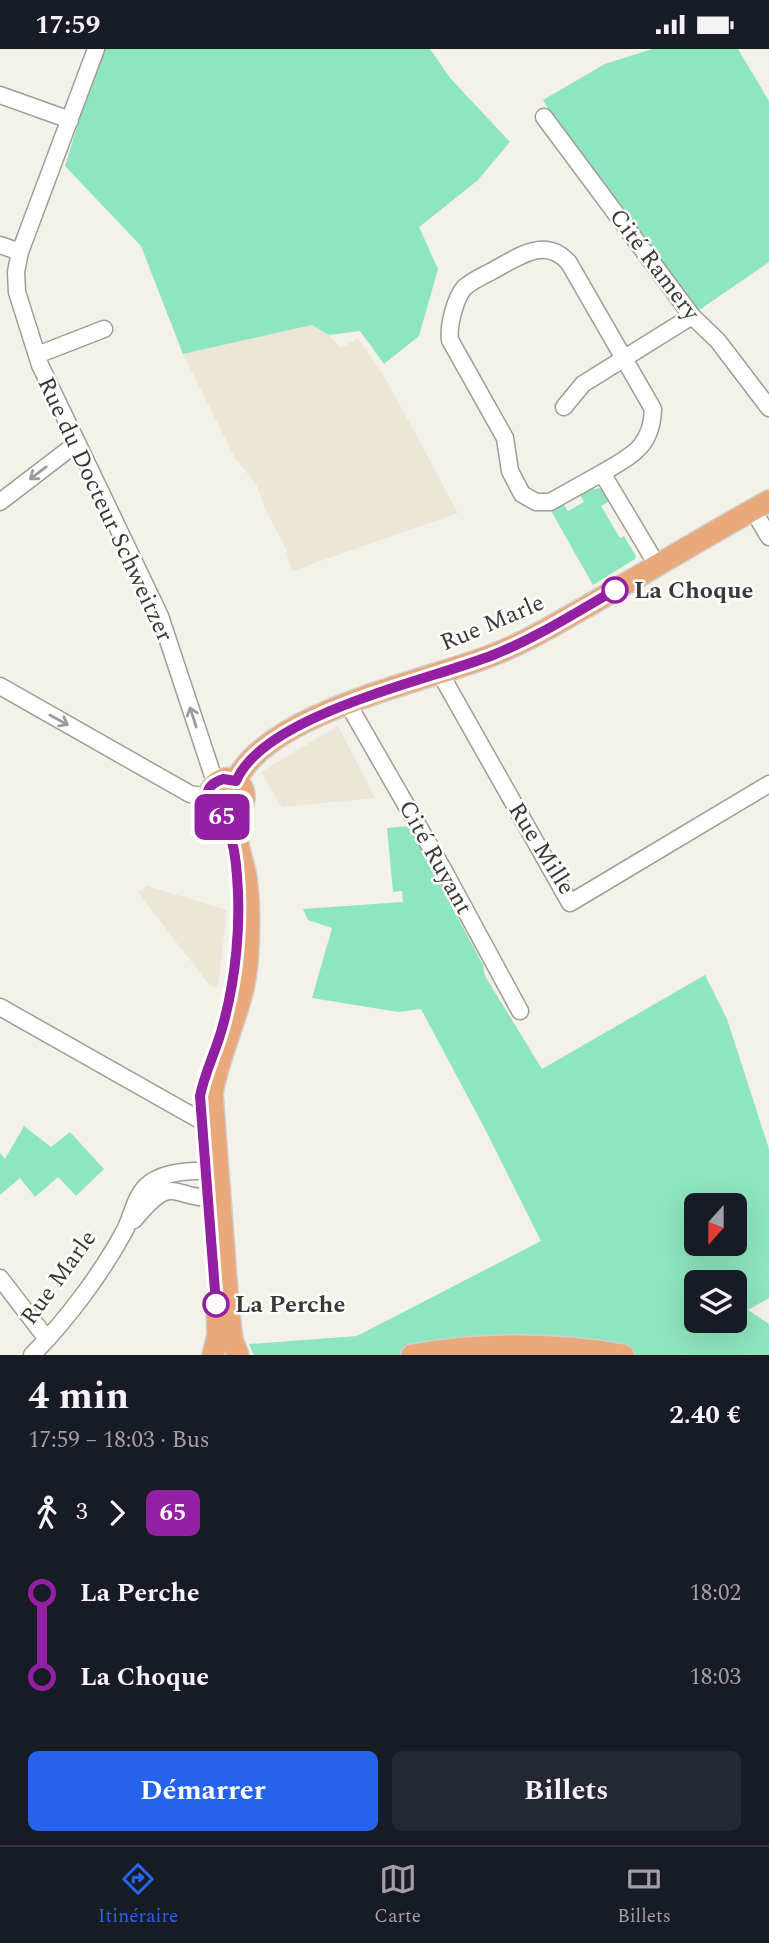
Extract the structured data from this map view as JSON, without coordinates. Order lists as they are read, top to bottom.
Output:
{
  "streets": {
    "main road": ["Rue Marle"],
    "street": [
      "Cité Ramery",
      "Rue du Docteur Schweitzer",
      "Rue Mille",
      "Cité Ruyant"
    ]
  },
  "crossings": [
    ["Rue du Docteur Schweitzer", "Rue Marle"],
    ["Rue Marle", "Rue Mille"],
    ["Rue Marle", "Cité Ruyant"]
  ],
  "one_way": ["Rue du Docteur Schweitzer"],
  "places": ["La Choque", "La Perche"],
  "lines": ["bus line 65"],
  "north": "bottom",
  "page": {
    "status": "17:59",
    "on_map": "65",
    "heading": ["4 min", "17:59 – 18:03 · Bus", "2.40 €"],
    "legs": ["3", "65"],
    "list": [
      {
        "name": "La Perche",
        "value": "18:02"
      },
      {
        "name": "La Choque",
        "value": "18:03"
      }
    ],
    "buttons": ["Démarrer", "Billets"],
    "tabs": ["Itinéraire", "Carte", "Billets"]
  }
}
